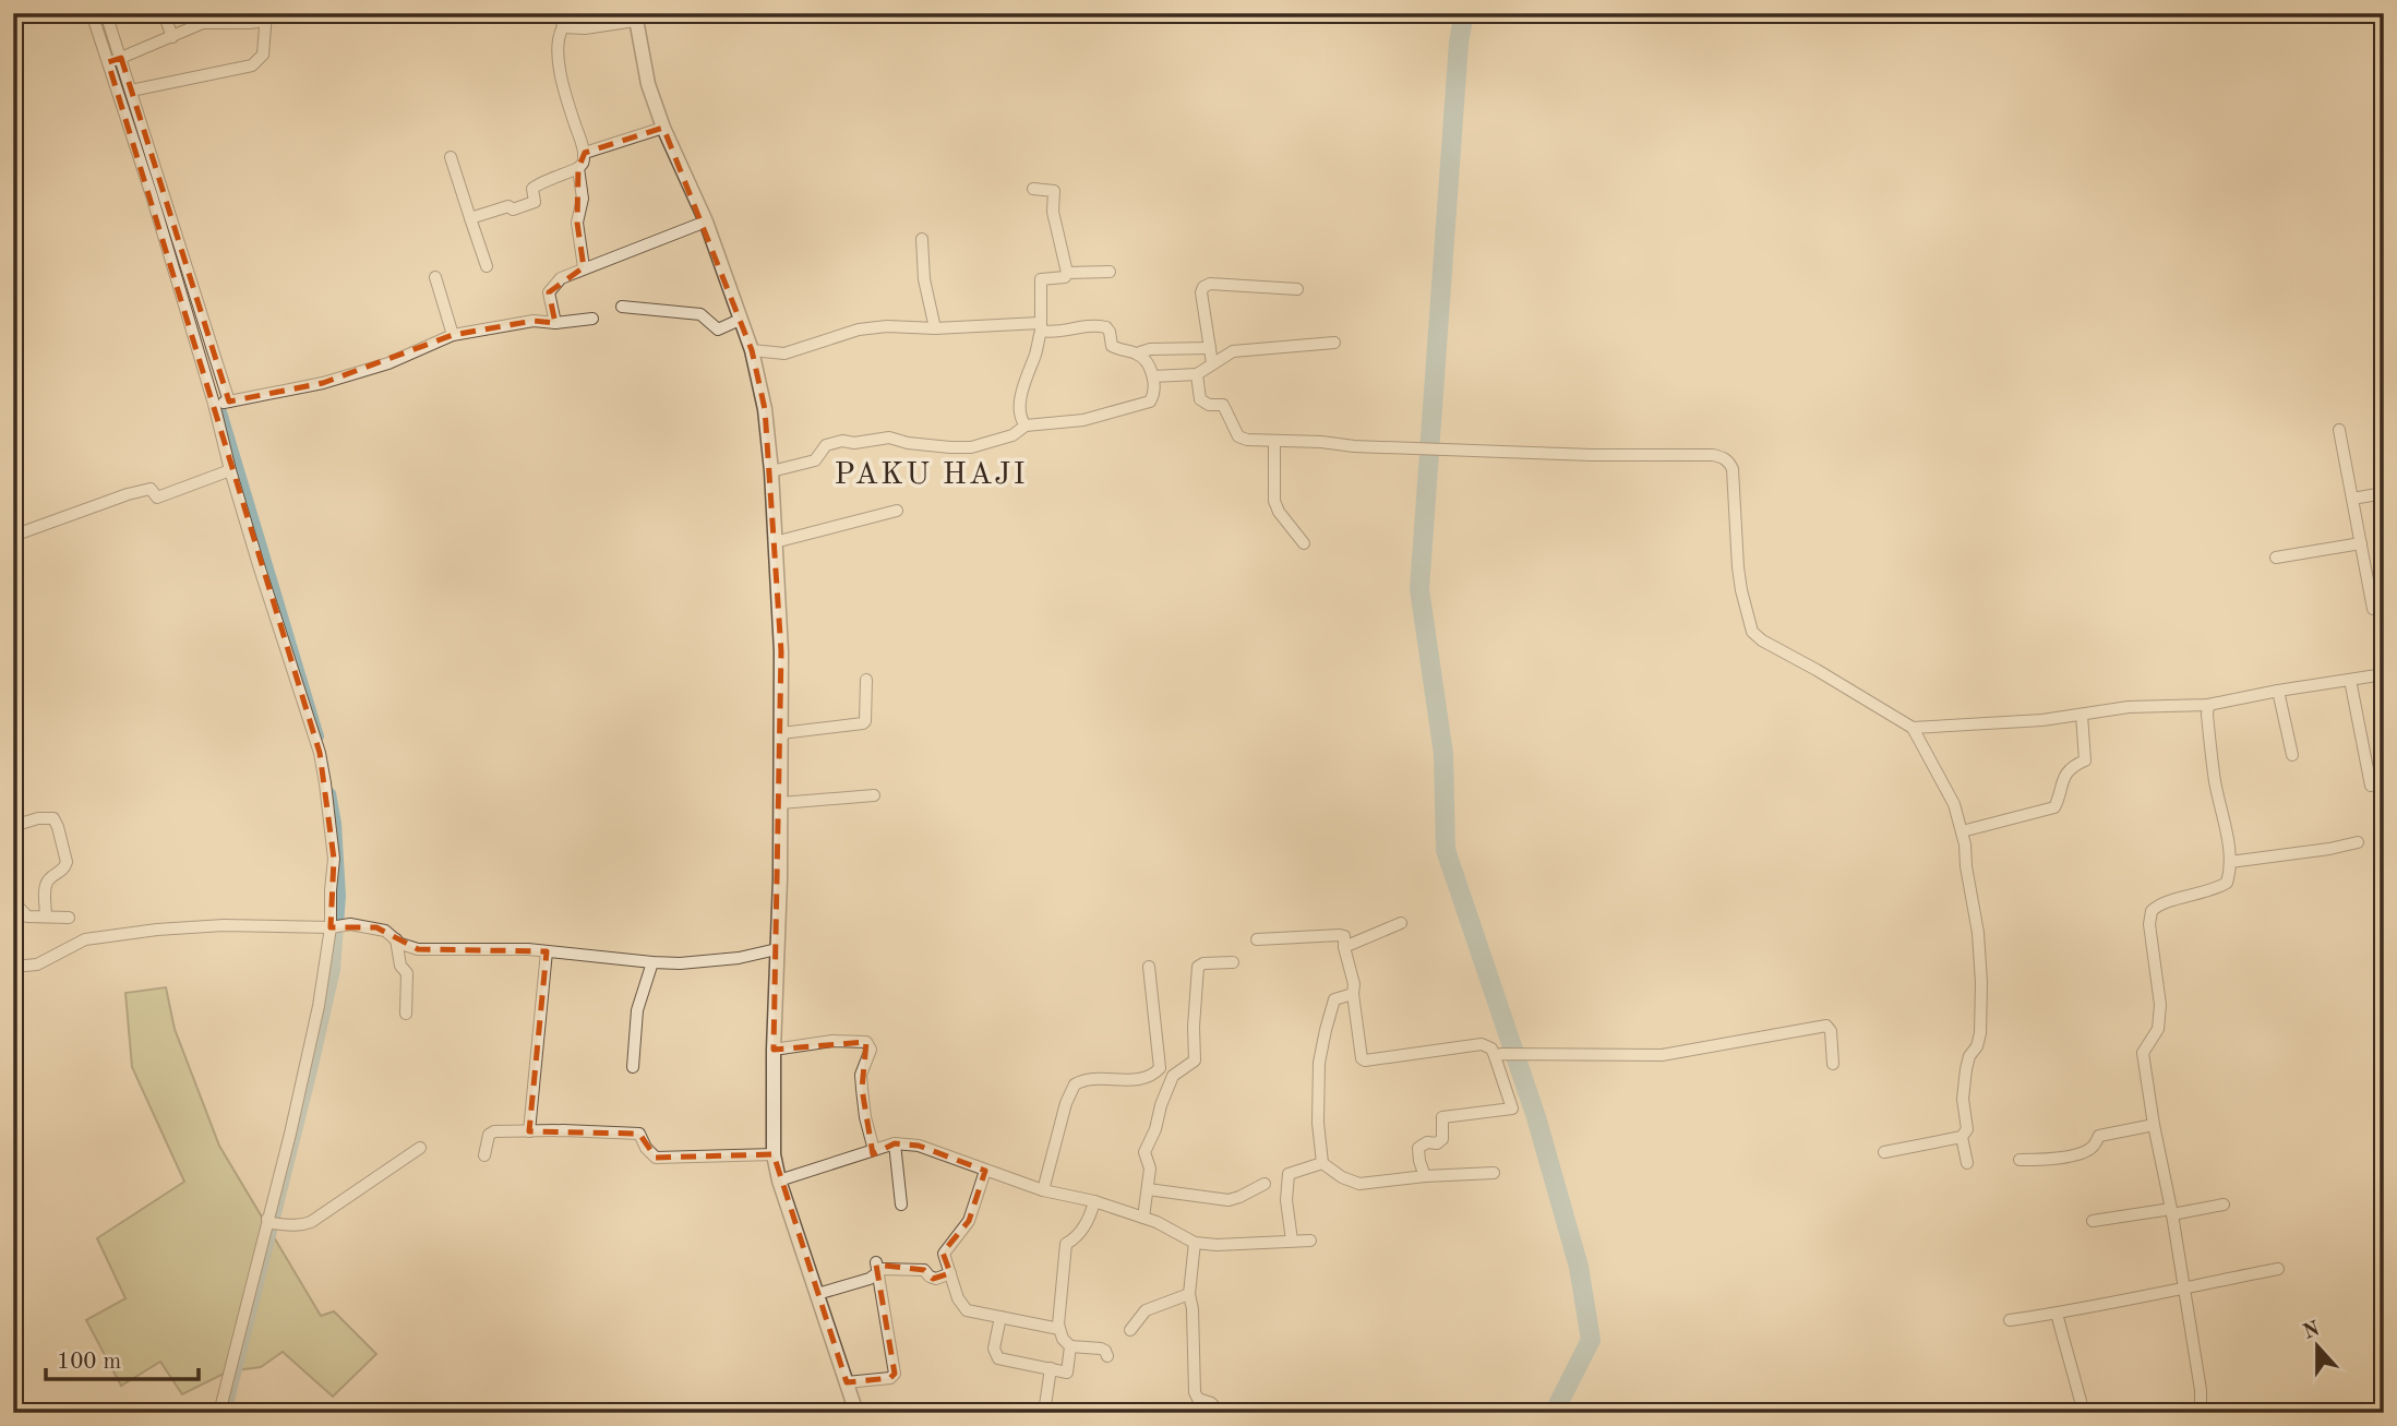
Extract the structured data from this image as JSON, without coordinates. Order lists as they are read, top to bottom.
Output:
{
  "districts": ["PAKU HAJI"],
  "scale_bar": "100 m",
  "north": "top"
}
